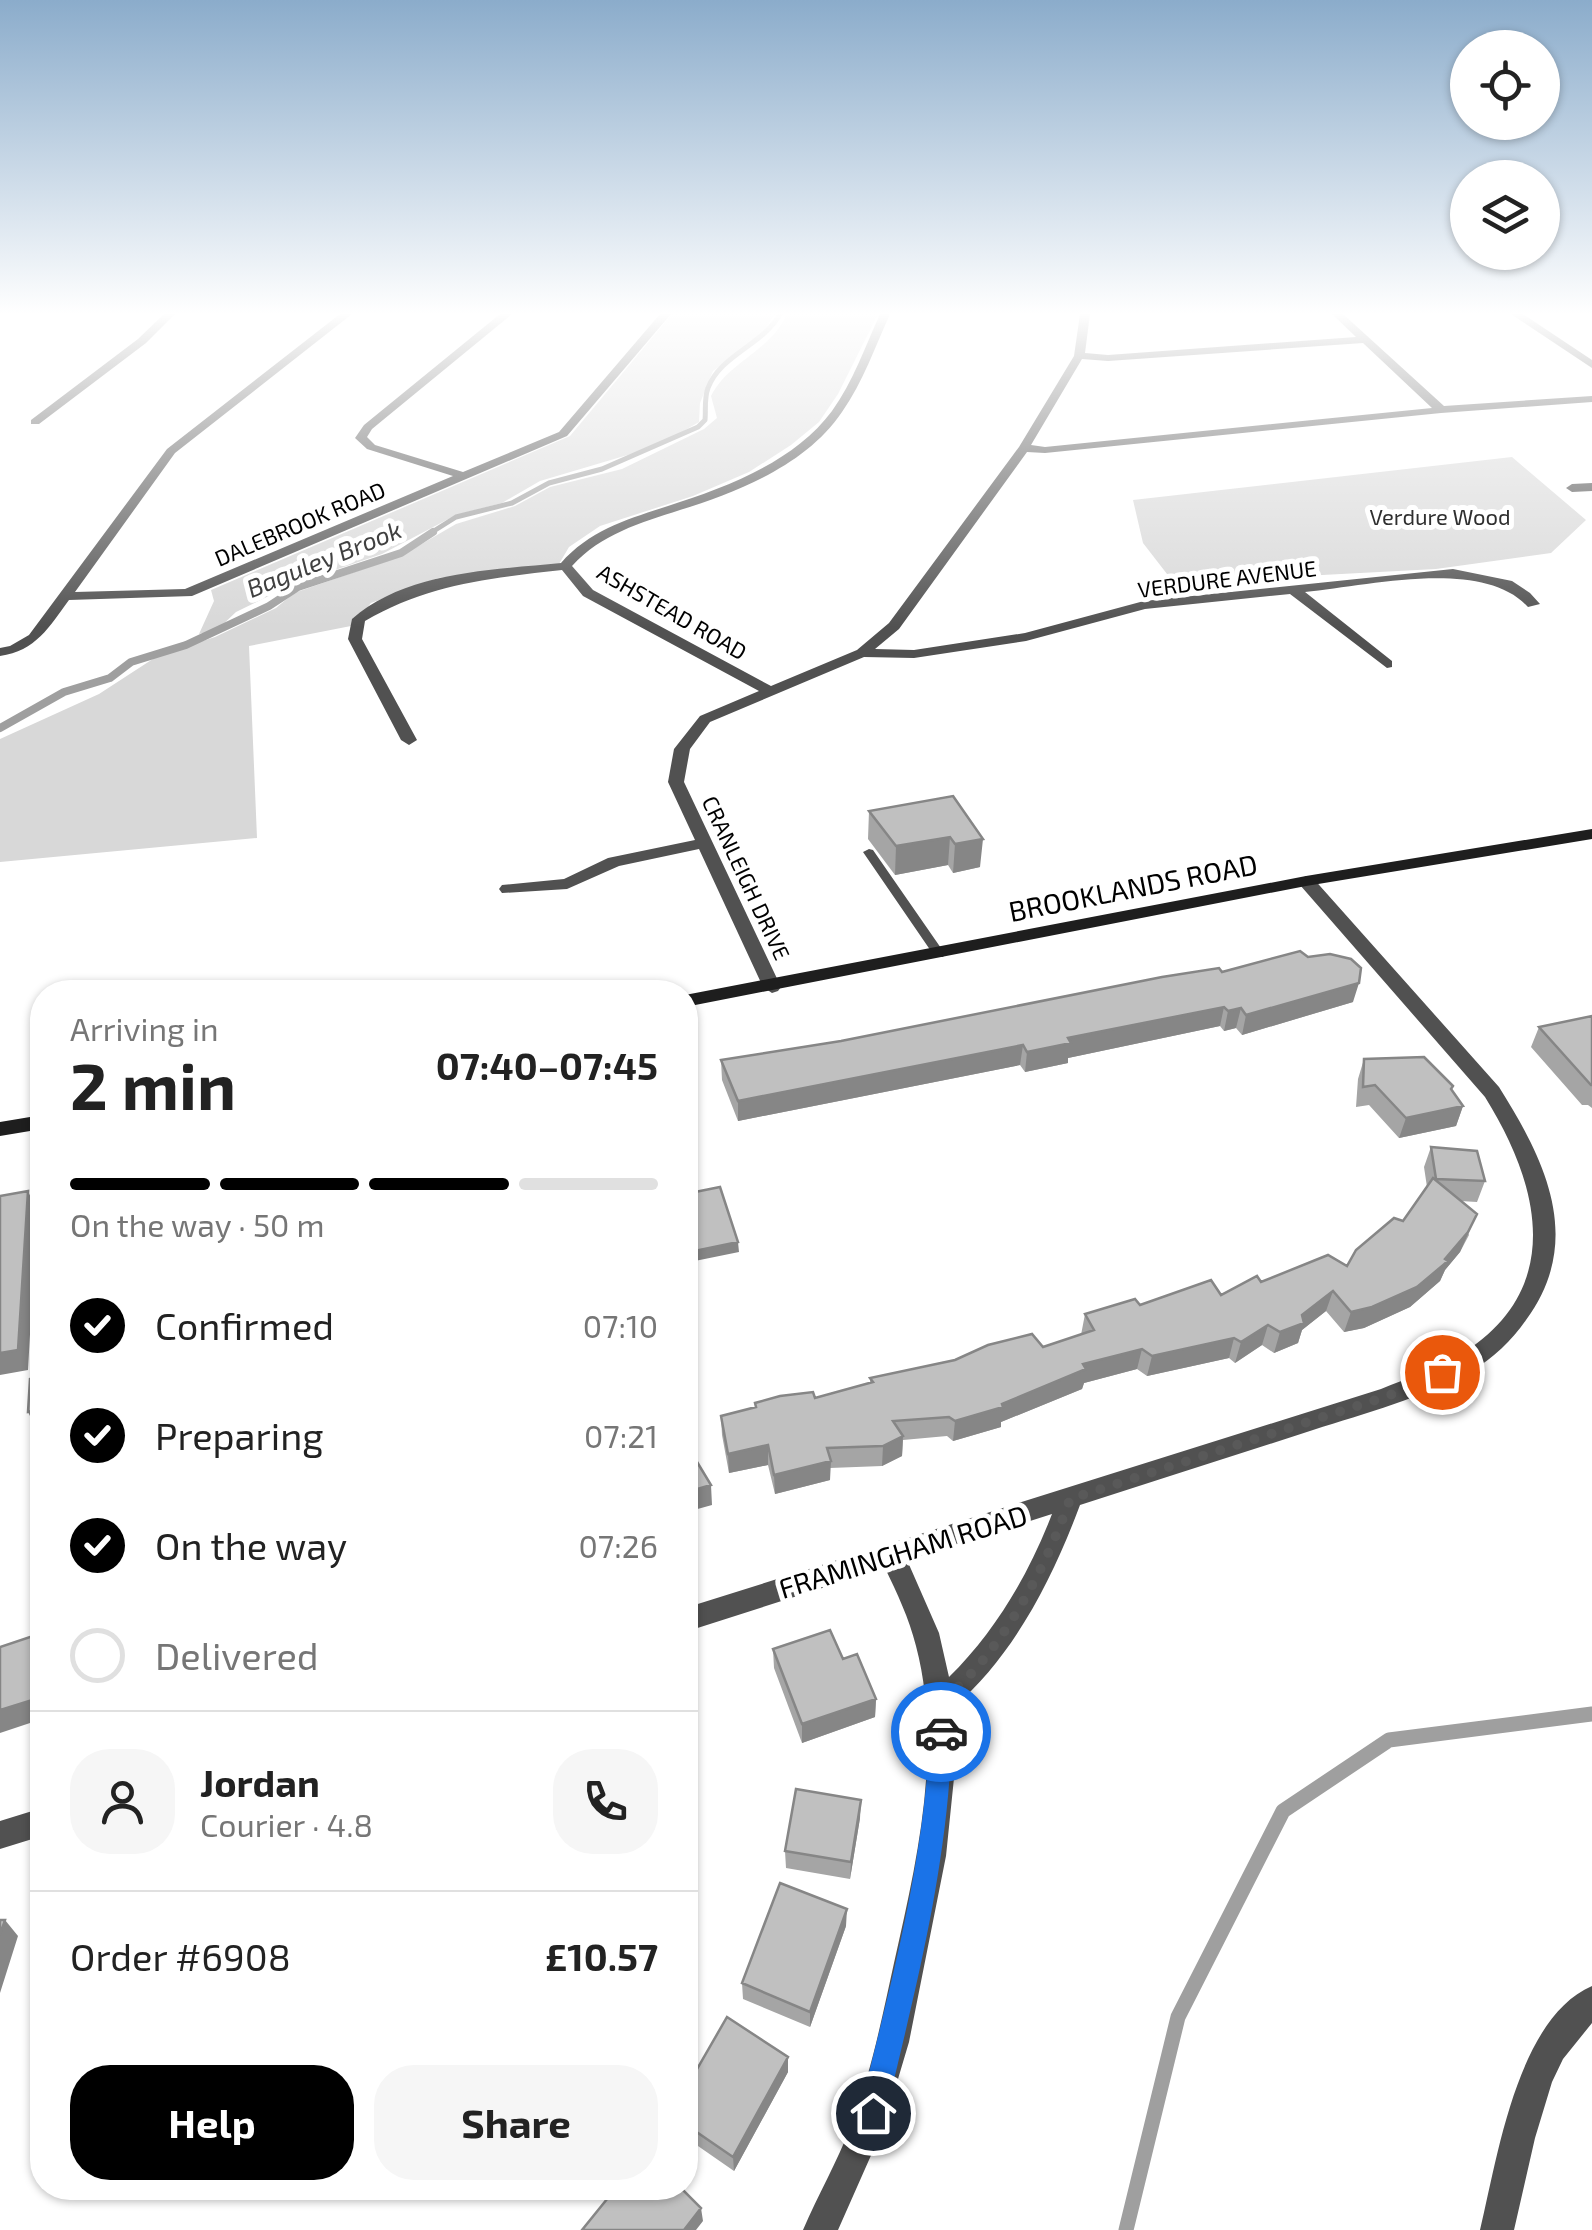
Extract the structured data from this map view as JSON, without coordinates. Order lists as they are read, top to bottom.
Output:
{
  "streets": {
    "street": [
      "DALEBROOK ROAD",
      "VERDURE AVENUE",
      "ASHSTEAD ROAD",
      "CRANLEIGH DRIVE",
      "BROOKLANDS ROAD",
      "FRAMINGHAM ROAD"
    ]
  },
  "crossings": [
    ["VERDURE AVENUE", "CRANLEIGH DRIVE"],
    ["ASHSTEAD ROAD", "CRANLEIGH DRIVE"],
    ["CRANLEIGH DRIVE", "BROOKLANDS ROAD"],
    ["BROOKLANDS ROAD", "FRAMINGHAM ROAD"]
  ],
  "water": ["Baguley Brook"],
  "parks": ["Verdure Wood"],
  "page": {
    "heading": ["2 min", "Arriving in", "07:40–07:45"],
    "panel": [
      "Jordan",
      "Courier · 4.8",
      "Order #6908",
      "£10.57"
    ],
    "bar": "On the way · 50 m",
    "list": [
      ["Confirmed", "07:10"],
      ["Preparing", "07:21"],
      ["On the way", "07:26"],
      "Delivered"
    ],
    "buttons": ["Help", "Share"]
  }
}
